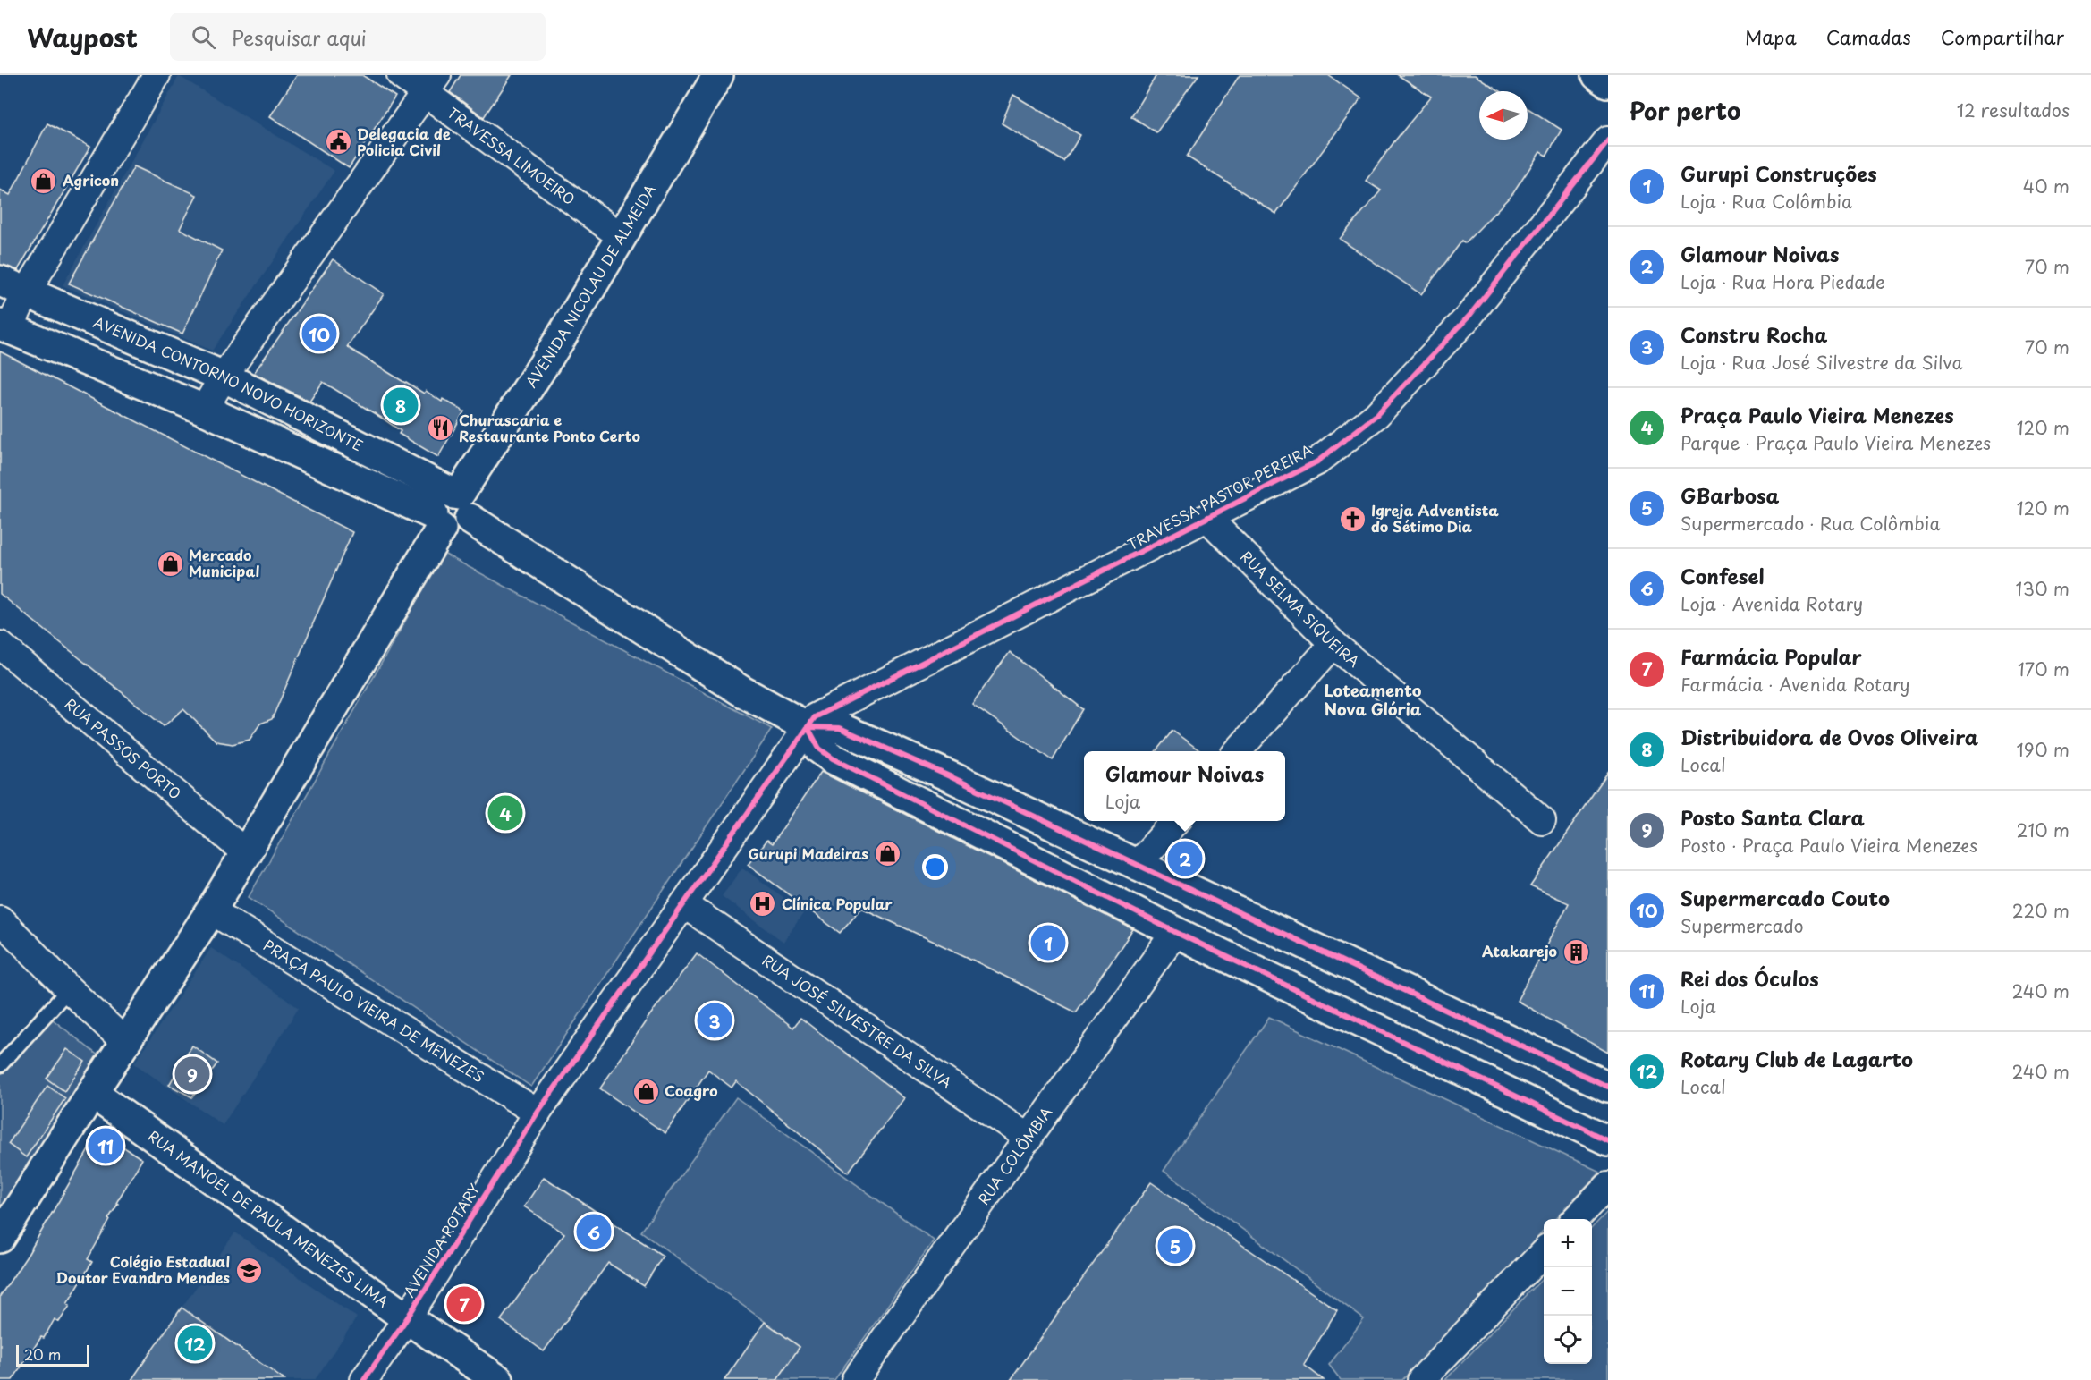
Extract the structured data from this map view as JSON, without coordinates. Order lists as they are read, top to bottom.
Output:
{
  "streets": {
    "main road": ["AVENIDA NICOLAU DE ALMEIDA", "AVENIDA CONTORNO NOVO HORIZONTE", "RUA MANOEL DE PAULA MENEZES LIMA"],
    "street": [
      "TRAVESSA LIMOEIRO",
      "TRAVESSA PASTOR PEREIRA",
      "RUA SELMA SIQUEIRA",
      "RUA PASSOS PORTO",
      "PRAÇA PAULO VIEIRA DE MENEZES",
      "RUA JOSÉ SILVESTRE DA SILVA",
      "RUA COLÔMBIA",
      "AVENIDA ROTARY"
    ]
  },
  "crossings": [
    ["TRAVESSA LIMOEIRO", "AVENIDA NICOLAU DE ALMEIDA"],
    ["AVENIDA NICOLAU DE ALMEIDA", "AVENIDA CONTORNO NOVO HORIZONTE"],
    ["AVENIDA CONTORNO NOVO HORIZONTE", "TRAVESSA PASTOR PEREIRA"],
    ["TRAVESSA PASTOR PEREIRA", "RUA SELMA SIQUEIRA"],
    ["TRAVESSA PASTOR PEREIRA", "RUA JOSÉ SILVESTRE DA SILVA"],
    ["TRAVESSA PASTOR PEREIRA", "AVENIDA ROTARY"],
    ["PRAÇA PAULO VIEIRA DE MENEZES", "AVENIDA ROTARY"],
    ["RUA JOSÉ SILVESTRE DA SILVA", "RUA COLÔMBIA"],
    ["RUA JOSÉ SILVESTRE DA SILVA", "AVENIDA ROTARY"],
    ["RUA MANOEL DE PAULA MENEZES LIMA", "AVENIDA ROTARY"]
  ],
  "districts": ["Loteamento Nova Glória"],
  "places": {
    "public building": ["Delegacia de Policia Civil"],
    "shop": [
      "Agricon",
      "Mercado Municipal",
      "Gurupi Madeiras",
      "Coagro"
    ],
    "restaurant": ["Churascaria e Restaurante Ponto Certo"],
    "church": ["Igreja Adventista do Sétimo Dia"],
    "hospital": ["Clínica Popular"],
    "building": ["Atakarejo"],
    "school or university": ["Colégio Estadual Doutor Evandro Mendes"]
  },
  "scale_bar": "20 m",
  "north": "left",
  "page": {
    "header": "Waypost",
    "search": "Pesquisar aqui",
    "nav": ["Mapa", "Camadas", "Compartilhar"],
    "heading": ["Por perto", "12 resultados"],
    "list": [
      {
        "mark": "1",
        "name": "Gurupi Construções",
        "note": "Loja · Rua Colômbia",
        "value": "40 m"
      },
      {
        "mark": "2",
        "name": "Glamour Noivas",
        "note": "Loja · Rua Hora Piedade",
        "value": "70 m"
      },
      {
        "mark": "3",
        "name": "Constru Rocha",
        "note": "Loja · Rua José Silvestre da Silva",
        "value": "70 m"
      },
      {
        "mark": "4",
        "name": "Praça Paulo Vieira Menezes",
        "note": "Parque · Praça Paulo Vieira Menezes",
        "value": "120 m"
      },
      {
        "mark": "5",
        "name": "GBarbosa",
        "note": "Supermercado · Rua Colômbia",
        "value": "120 m"
      },
      {
        "mark": "6",
        "name": "Confesel",
        "note": "Loja · Avenida Rotary",
        "value": "130 m"
      },
      {
        "mark": "7",
        "name": "Farmácia Popular",
        "note": "Farmácia · Avenida Rotary",
        "value": "170 m"
      },
      {
        "mark": "8",
        "name": "Distribuidora de Ovos Oliveira",
        "note": "Local",
        "value": "190 m"
      },
      {
        "mark": "9",
        "name": "Posto Santa Clara",
        "note": "Posto · Praça Paulo Vieira Menezes",
        "value": "210 m"
      },
      {
        "mark": "10",
        "name": "Supermercado Couto",
        "note": "Supermercado",
        "value": "220 m"
      },
      {
        "mark": "11",
        "name": "Rei dos Óculos",
        "note": "Loja",
        "value": "240 m"
      },
      {
        "mark": "12",
        "name": "Rotary Club de Lagarto",
        "note": "Local",
        "value": "240 m"
      }
    ],
    "pins": [
      "10",
      "8",
      "4",
      "2",
      "1",
      "3",
      "9",
      "11",
      "6",
      "5",
      "7",
      "12"
    ],
    "popup": ["Glamour Noivas", "Loja"],
    "map_buttons": ["+", "−"],
    "scale": "20 m"
  }
}
